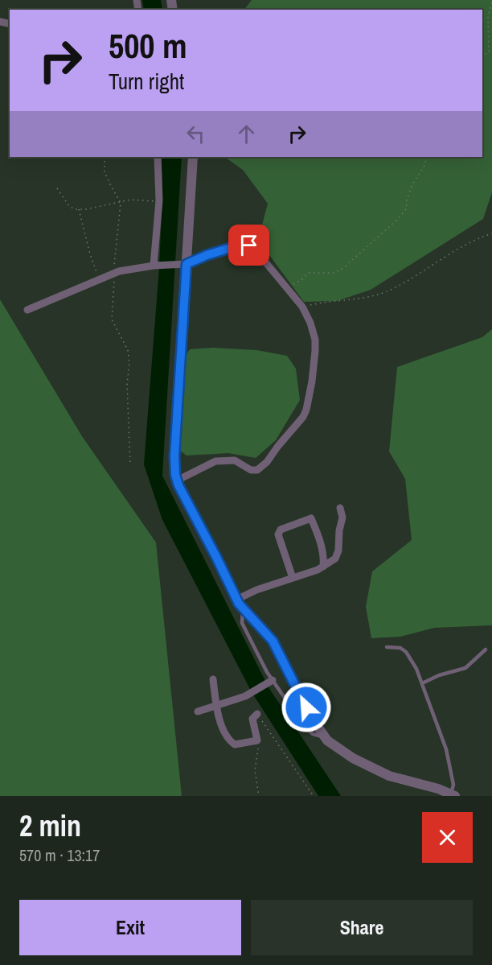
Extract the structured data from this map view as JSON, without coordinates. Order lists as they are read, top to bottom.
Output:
{
  "page": {
    "turn": ["500 m", "Turn right"],
    "heading": ["2 min", "570 m · 13:17"],
    "buttons": ["Exit", "Share"]
  }
}
